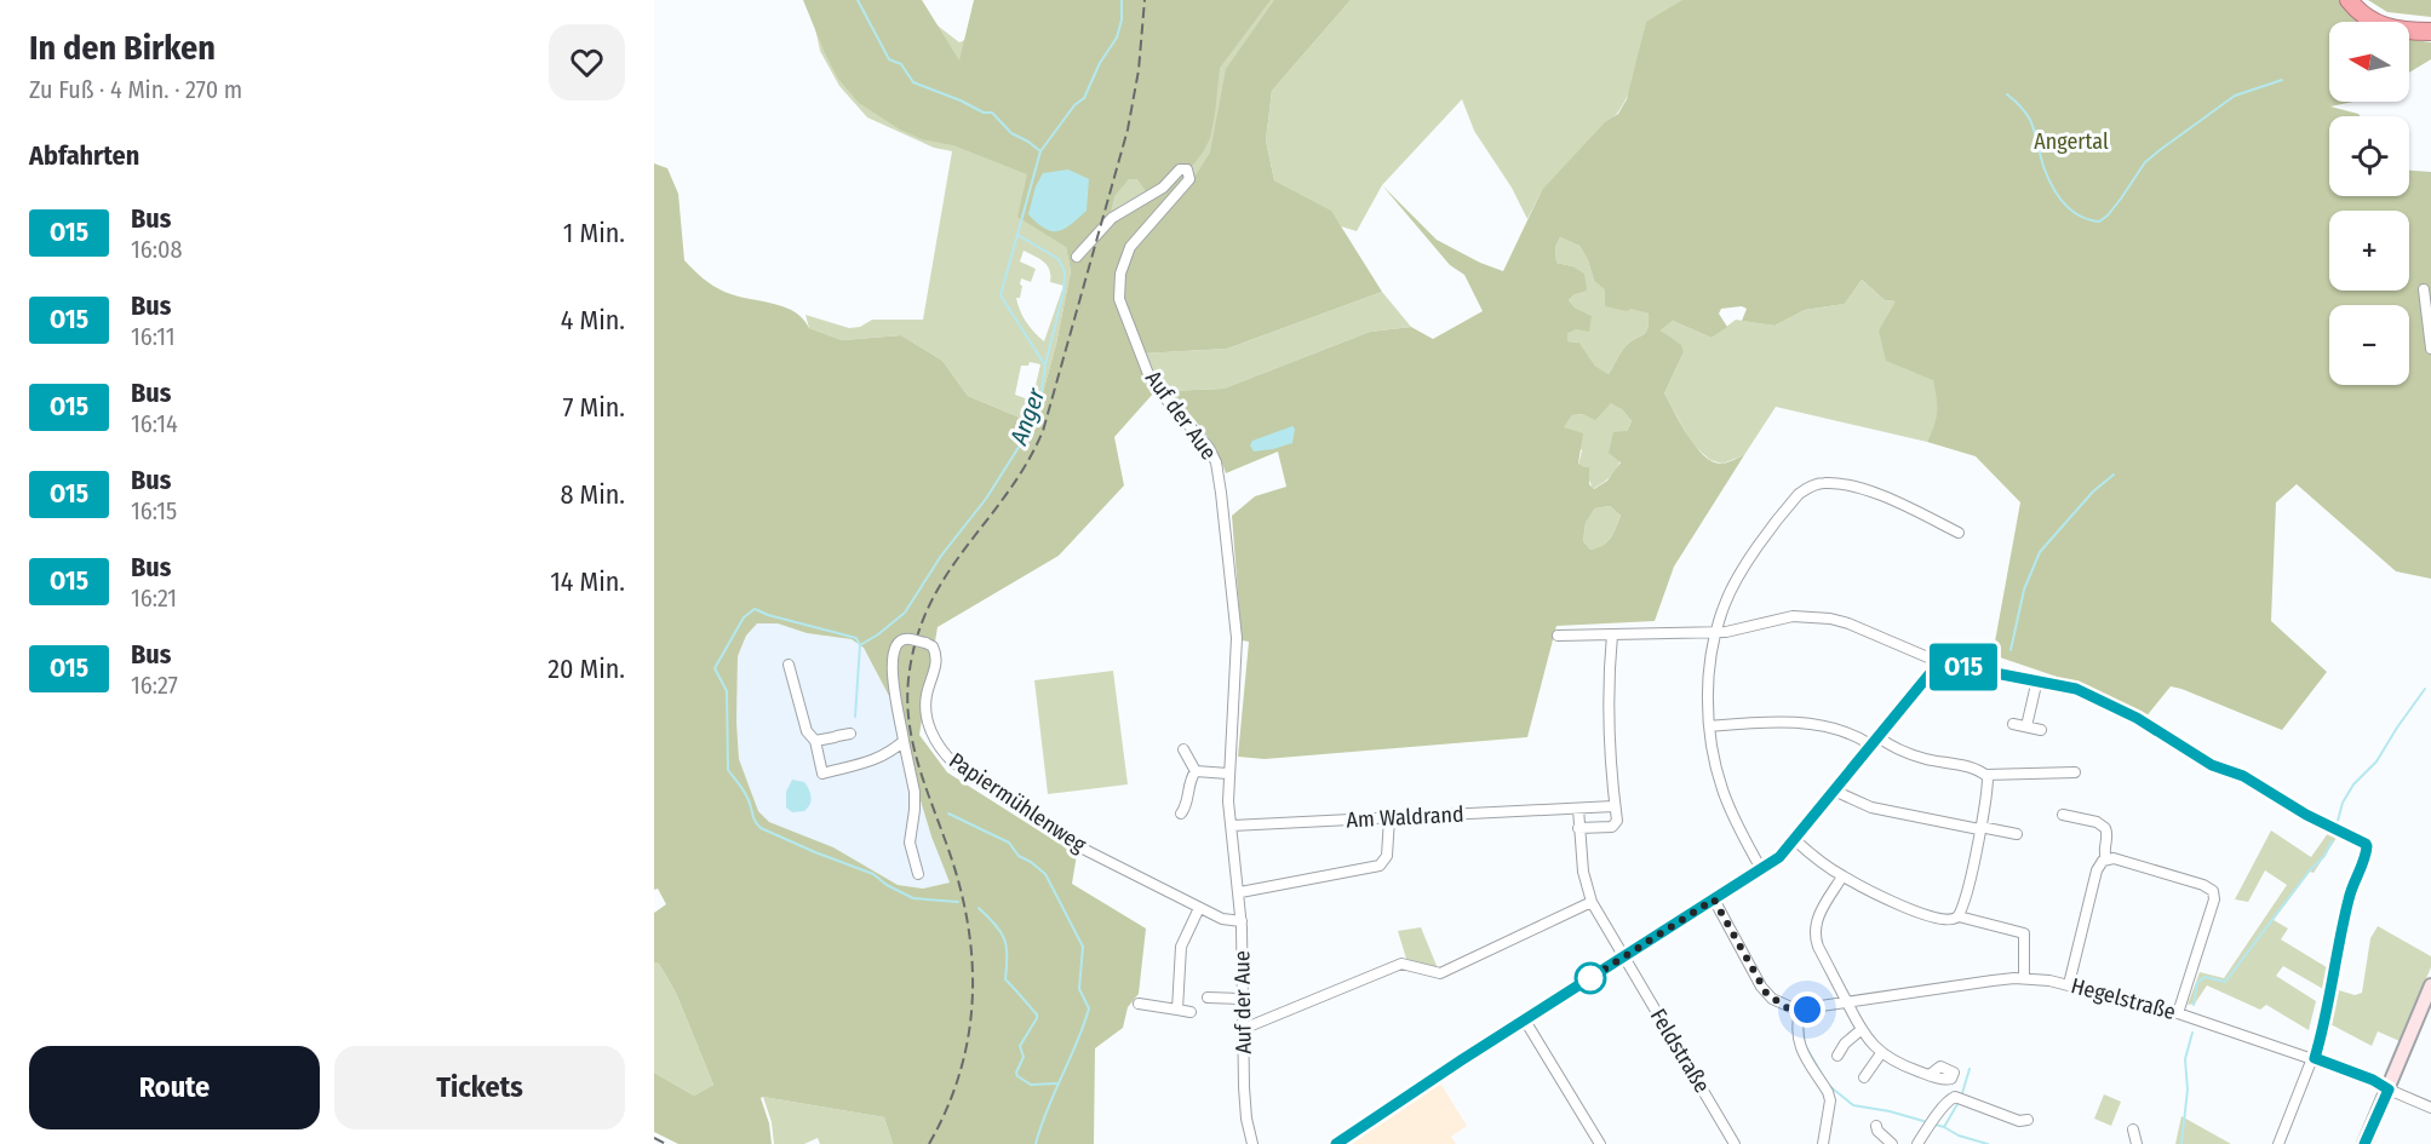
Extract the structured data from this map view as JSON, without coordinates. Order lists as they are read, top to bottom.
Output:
{
  "streets": {
    "street": [
      "Auf der Aue",
      "Papiermühlenweg",
      "Am Waldrand",
      "Hegelstraße",
      "Feldstraße"
    ]
  },
  "crossings": [
    ["Auf der Aue", "Papiermühlenweg"],
    ["Auf der Aue", "Am Waldrand"],
    ["Am Waldrand", "Feldstraße"]
  ],
  "water": ["Anger"],
  "parks": ["Angertal"],
  "lines": ["bus line O15"],
  "north": "left",
  "page": {
    "heading": [
      ["In den Birken", "Zu Fuß · 4 Min. · 270 m"],
      "Abfahrten"
    ],
    "on_map": "O15",
    "map_buttons": ["+", "−"],
    "list": [
      {
        "mark": "O15",
        "name": "Bus",
        "note": "16:08",
        "value": "1 Min."
      },
      {
        "mark": "O15",
        "name": "Bus",
        "note": "16:11",
        "value": "4 Min."
      },
      {
        "mark": "O15",
        "name": "Bus",
        "note": "16:14",
        "value": "7 Min."
      },
      {
        "mark": "O15",
        "name": "Bus",
        "note": "16:15",
        "value": "8 Min."
      },
      {
        "mark": "O15",
        "name": "Bus",
        "note": "16:21",
        "value": "14 Min."
      },
      {
        "mark": "O15",
        "name": "Bus",
        "note": "16:27",
        "value": "20 Min."
      }
    ],
    "buttons": ["Route", "Tickets"]
  }
}
